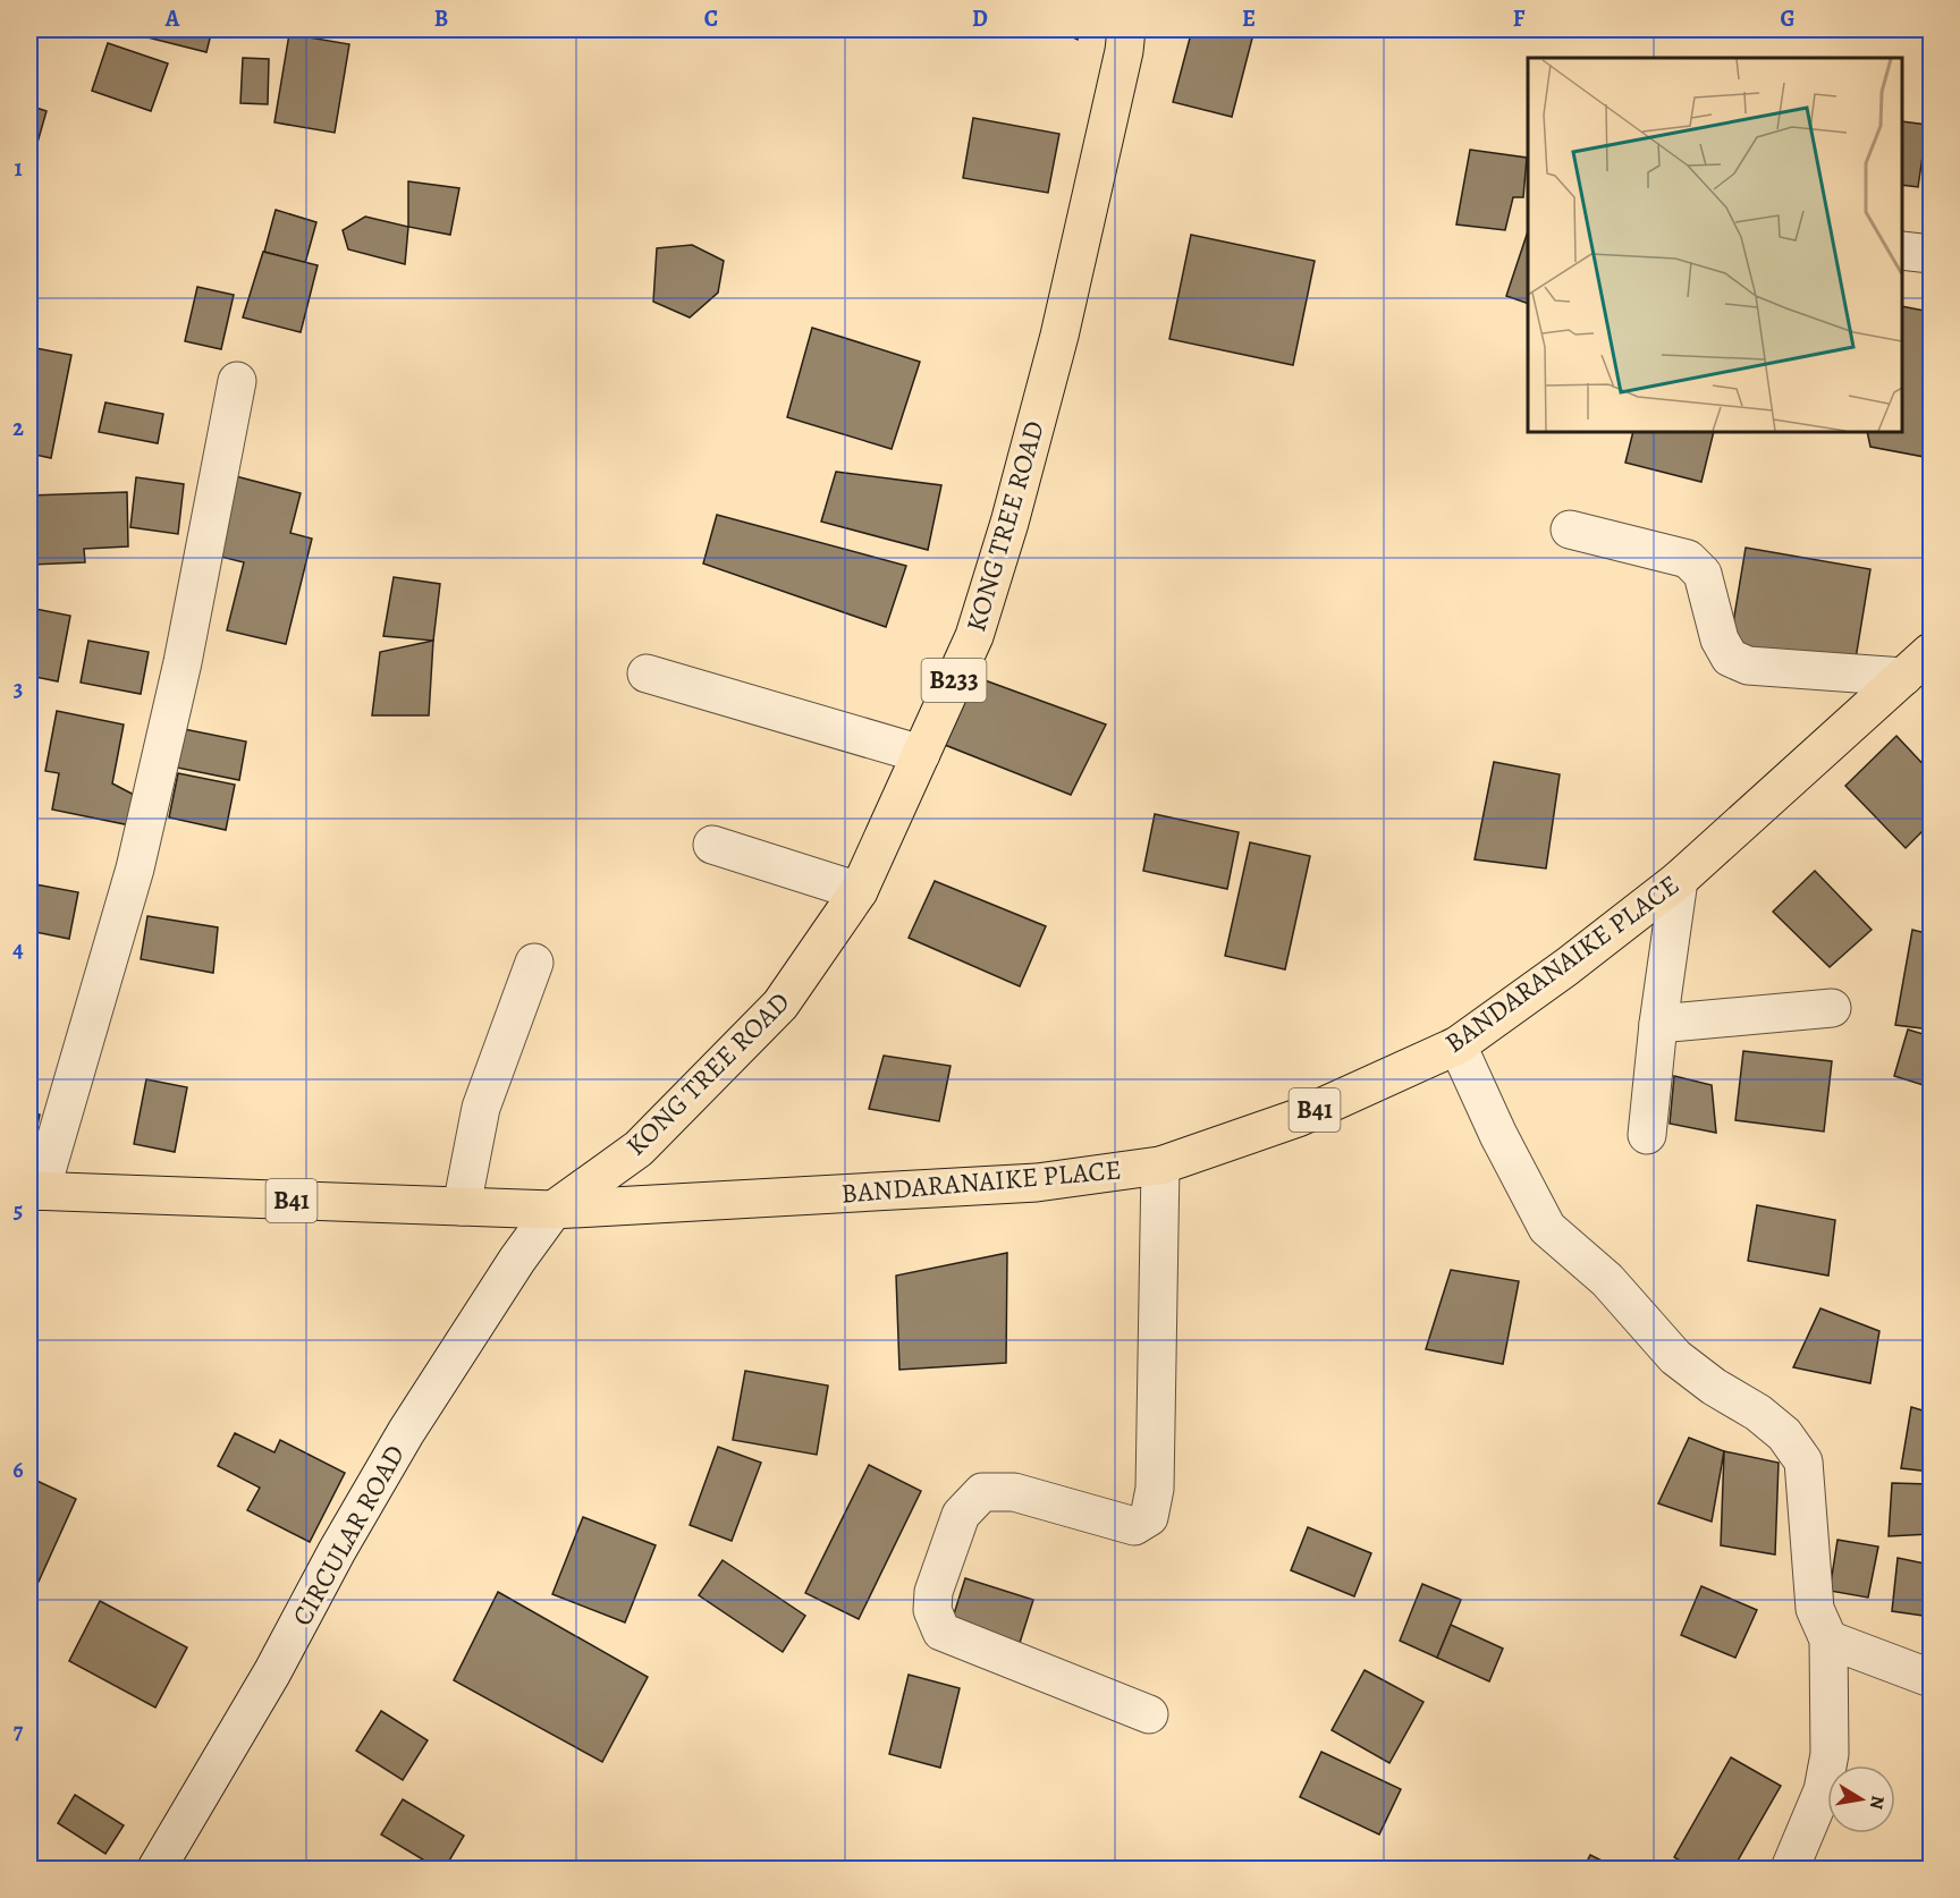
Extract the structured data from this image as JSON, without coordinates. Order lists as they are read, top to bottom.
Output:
{
  "streets": {
    "main road": [
      "KONG TREE ROAD",
      "B233",
      "BANDARANAIKE PLACE",
      "B41"
    ],
    "street": ["CIRCULAR ROAD"]
  },
  "crossings": [
    ["KONG TREE ROAD", "BANDARANAIKE PLACE"],
    ["KONG TREE ROAD", "CIRCULAR ROAD"],
    ["BANDARANAIKE PLACE", "CIRCULAR ROAD"]
  ],
  "north": "right",
  "grid": {
    "columns": [
      "A",
      "B",
      "C",
      "D",
      "E",
      "F",
      "G"
    ],
    "rows": [
      "1",
      "2",
      "3",
      "4",
      "5",
      "6",
      "7"
    ]
  }
}
